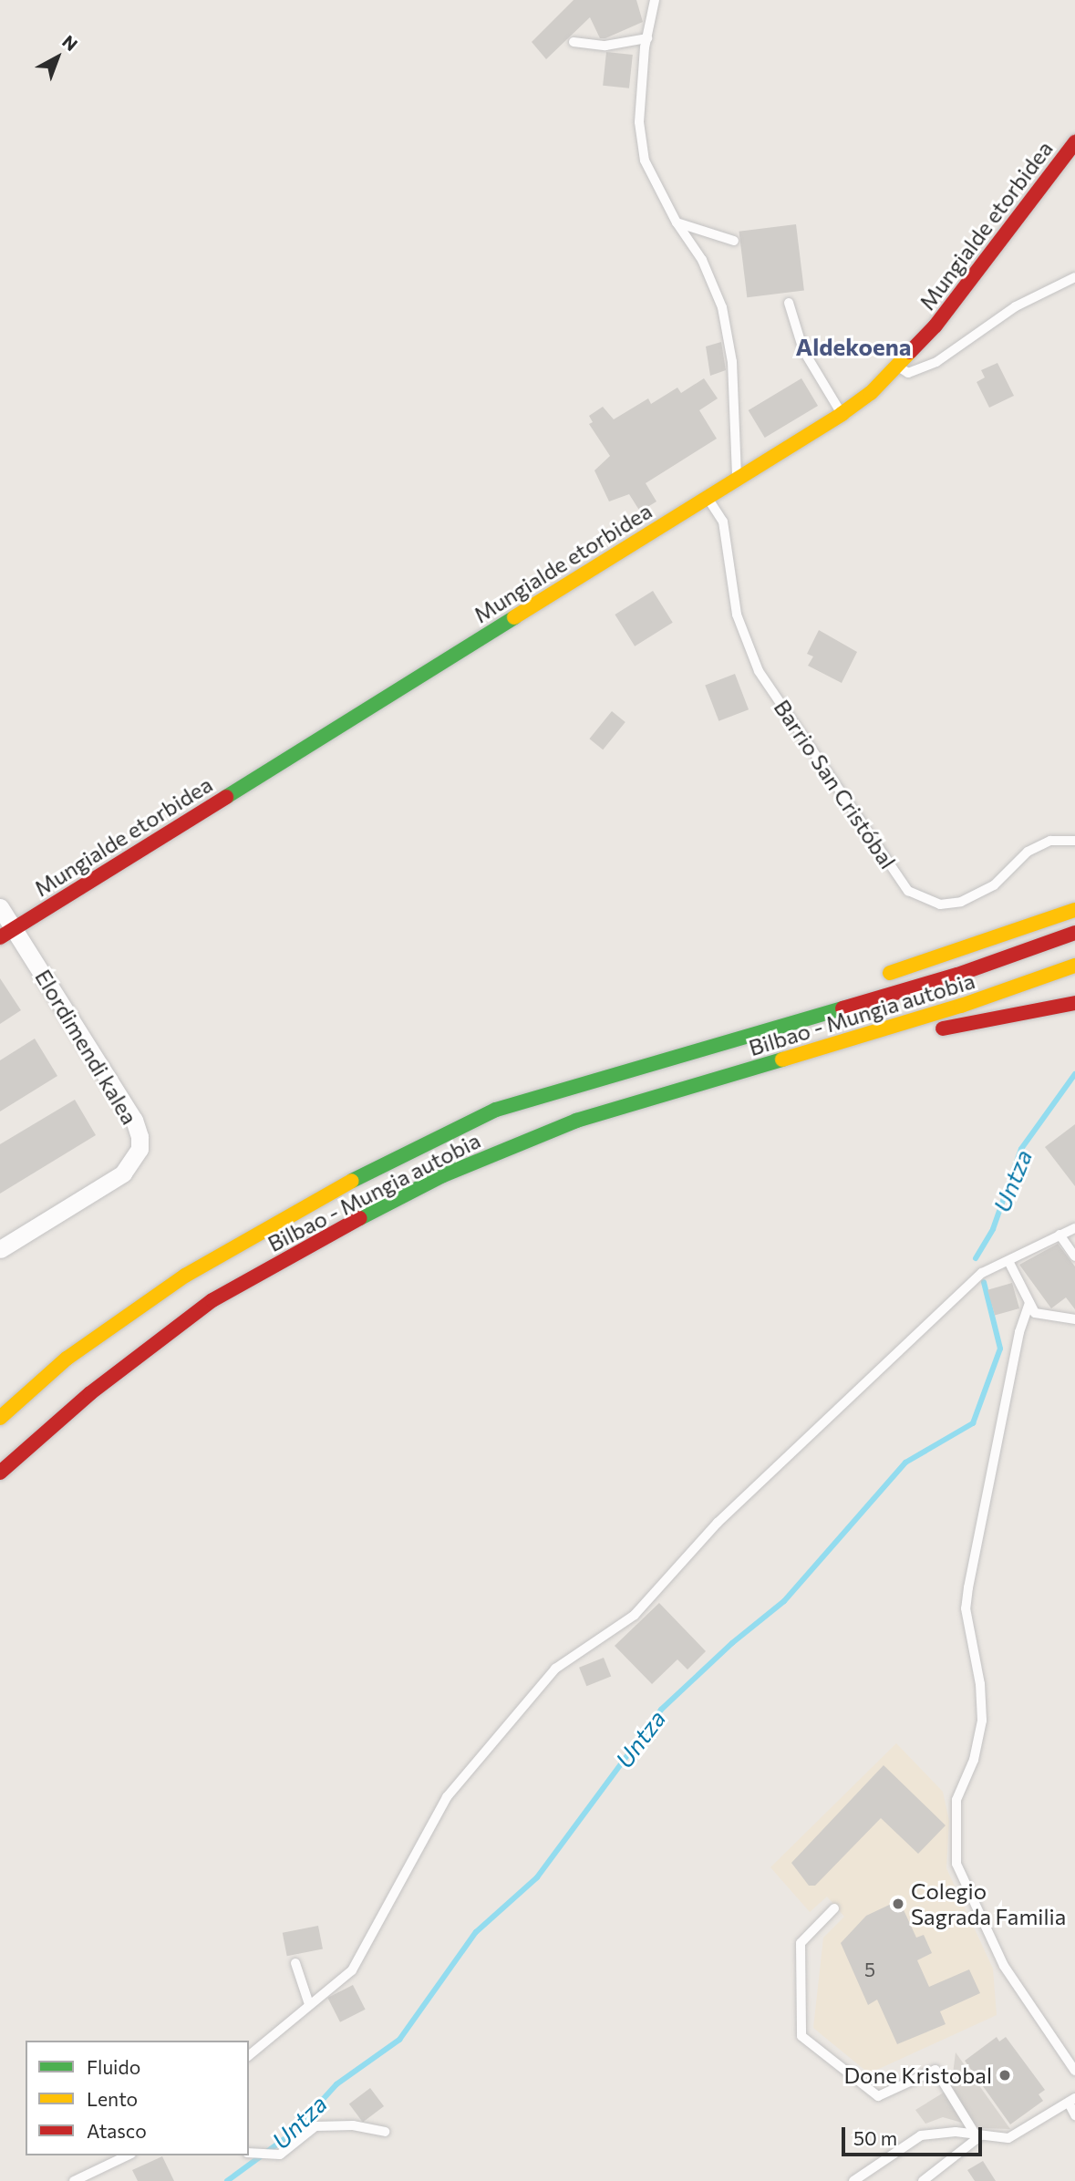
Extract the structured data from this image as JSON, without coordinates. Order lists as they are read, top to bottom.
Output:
{
  "streets": {
    "main road": ["Mungialde etorbidea", "Bilbao - Mungia autobia"],
    "street": ["Elordimendi kalea"],
    "lane": ["Barrio San Cristóbal"]
  },
  "crossings": [
    ["Mungialde etorbidea", "Barrio San Cristóbal"],
    ["Mungialde etorbidea", "Elordimendi kalea"]
  ],
  "districts": ["Aldekoena"],
  "water": ["Untza"],
  "places": ["Colegio Sagrada Familia", "Done Kristobal"],
  "house_numbers": ["5"],
  "legend": ["Fluido", "Lento", "Atasco"],
  "scale_bar": "50 m",
  "north": "top right"
}
